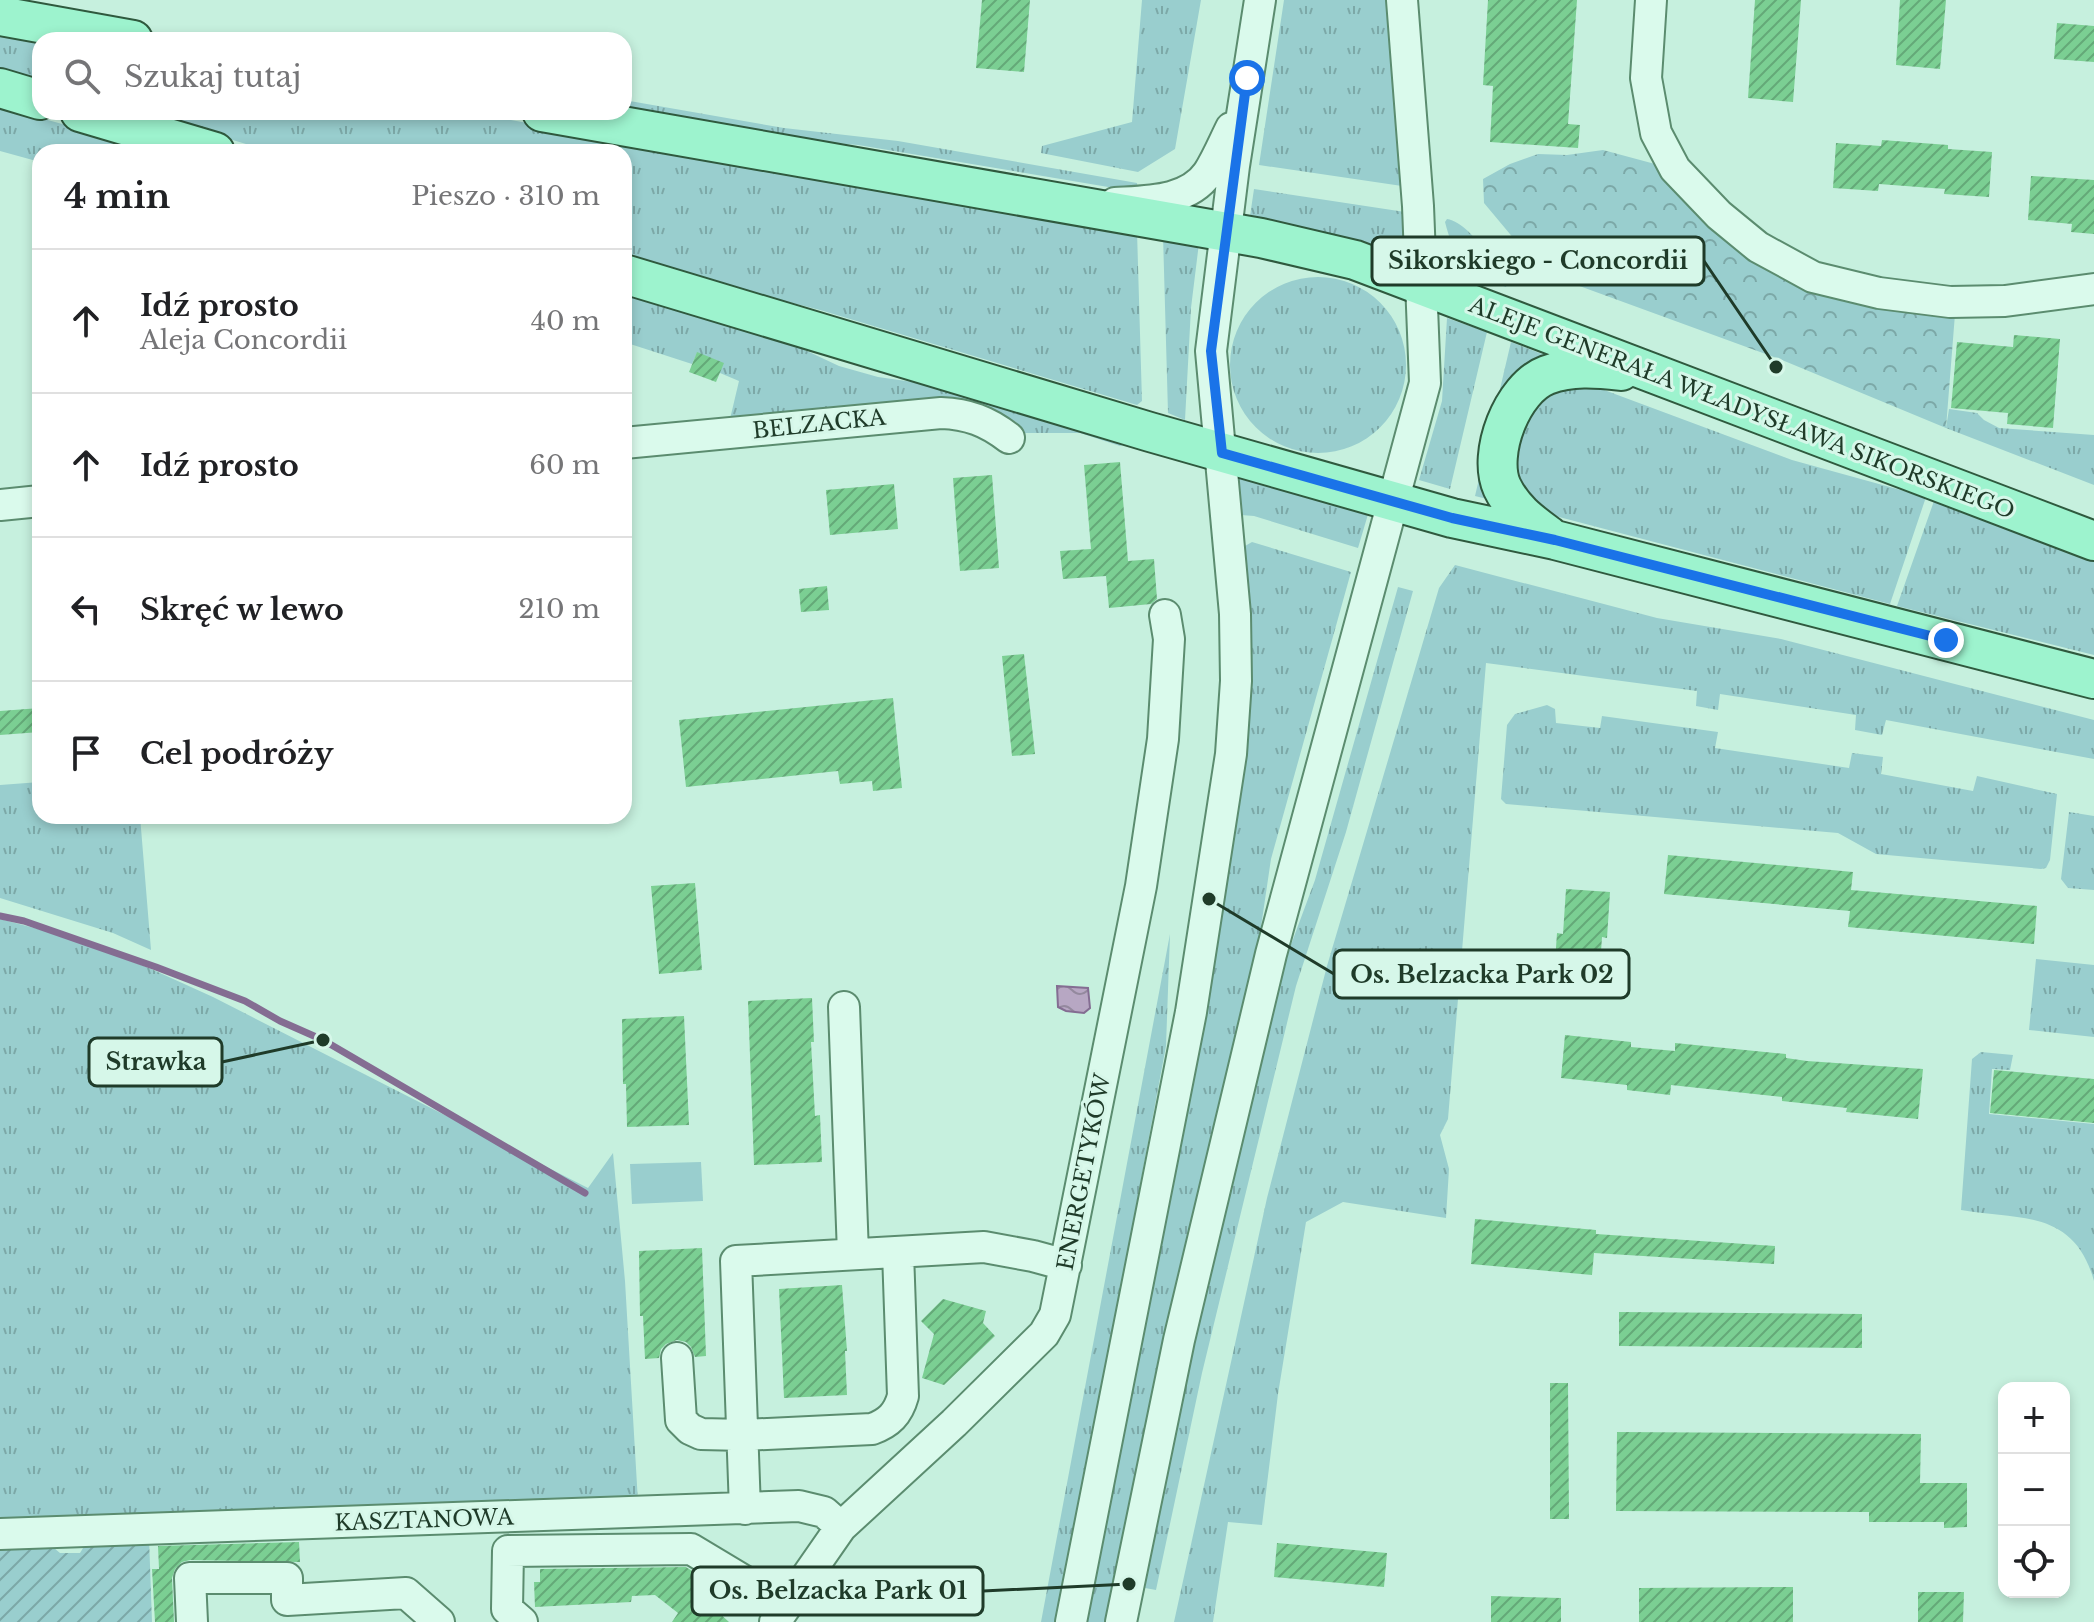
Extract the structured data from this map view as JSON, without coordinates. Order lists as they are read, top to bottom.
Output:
{
  "streets": {
    "main road": ["ALEJE GENERAŁA WŁADYSŁAWA SIKORSKIEGO"],
    "street": ["BELZACKA", "ENERGETYKÓW", "KASZTANOWA"]
  },
  "crossings": [
    ["ENERGETYKÓW", "KASZTANOWA"]
  ],
  "places": [
    "Sikorskiego - Concordii",
    "Os. Belzacka Park 02",
    "Strawka",
    "Os. Belzacka Park 01"
  ],
  "page": {
    "search": "Szukaj tutaj",
    "heading": ["4 min", "Pieszo · 310 m"],
    "list": [
      ["Idź prosto", "Aleja Concordii", "40 m"],
      ["Idź prosto", "60 m"],
      ["Skręć w lewo", "210 m"],
      "Cel podróży"
    ],
    "map_buttons": ["+", "−"]
  }
}
